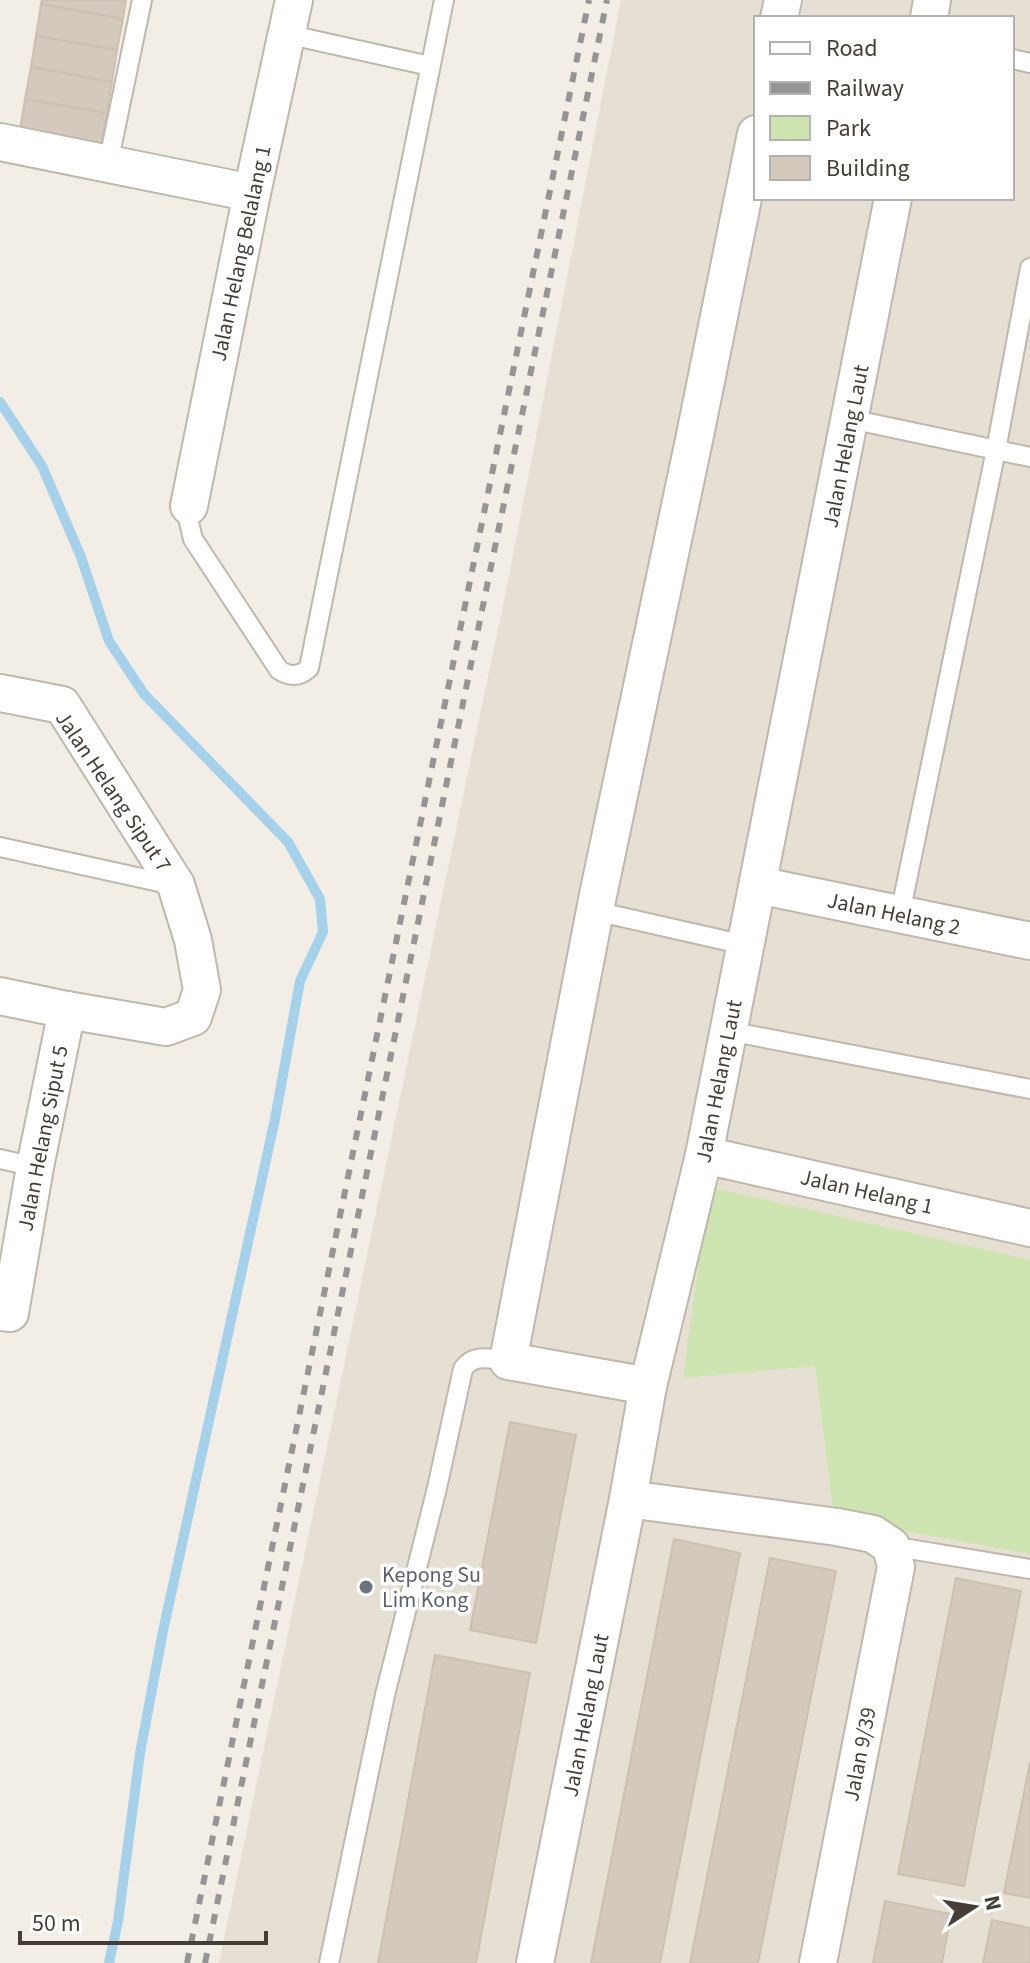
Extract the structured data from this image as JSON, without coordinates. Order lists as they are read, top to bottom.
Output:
{
  "streets": {
    "street": [
      "Jalan Helang Belalang 1",
      "Jalan Helang Laut",
      "Jalan Helang Siput 7",
      "Jalan Helang 2",
      "Jalan Helang Siput 5",
      "Jalan Helang 1",
      "Jalan 9/39"
    ]
  },
  "crossings": [
    ["Jalan Helang Laut", "Jalan Helang 2"],
    ["Jalan Helang Laut", "Jalan Helang 1"],
    ["Jalan Helang Siput 7", "Jalan Helang Siput 5"]
  ],
  "places": ["Kepong Su Lim Kong"],
  "legend": [
    "Road",
    "Railway",
    "Park",
    "Building"
  ],
  "scale_bar": "50 m",
  "north": "right"
}
